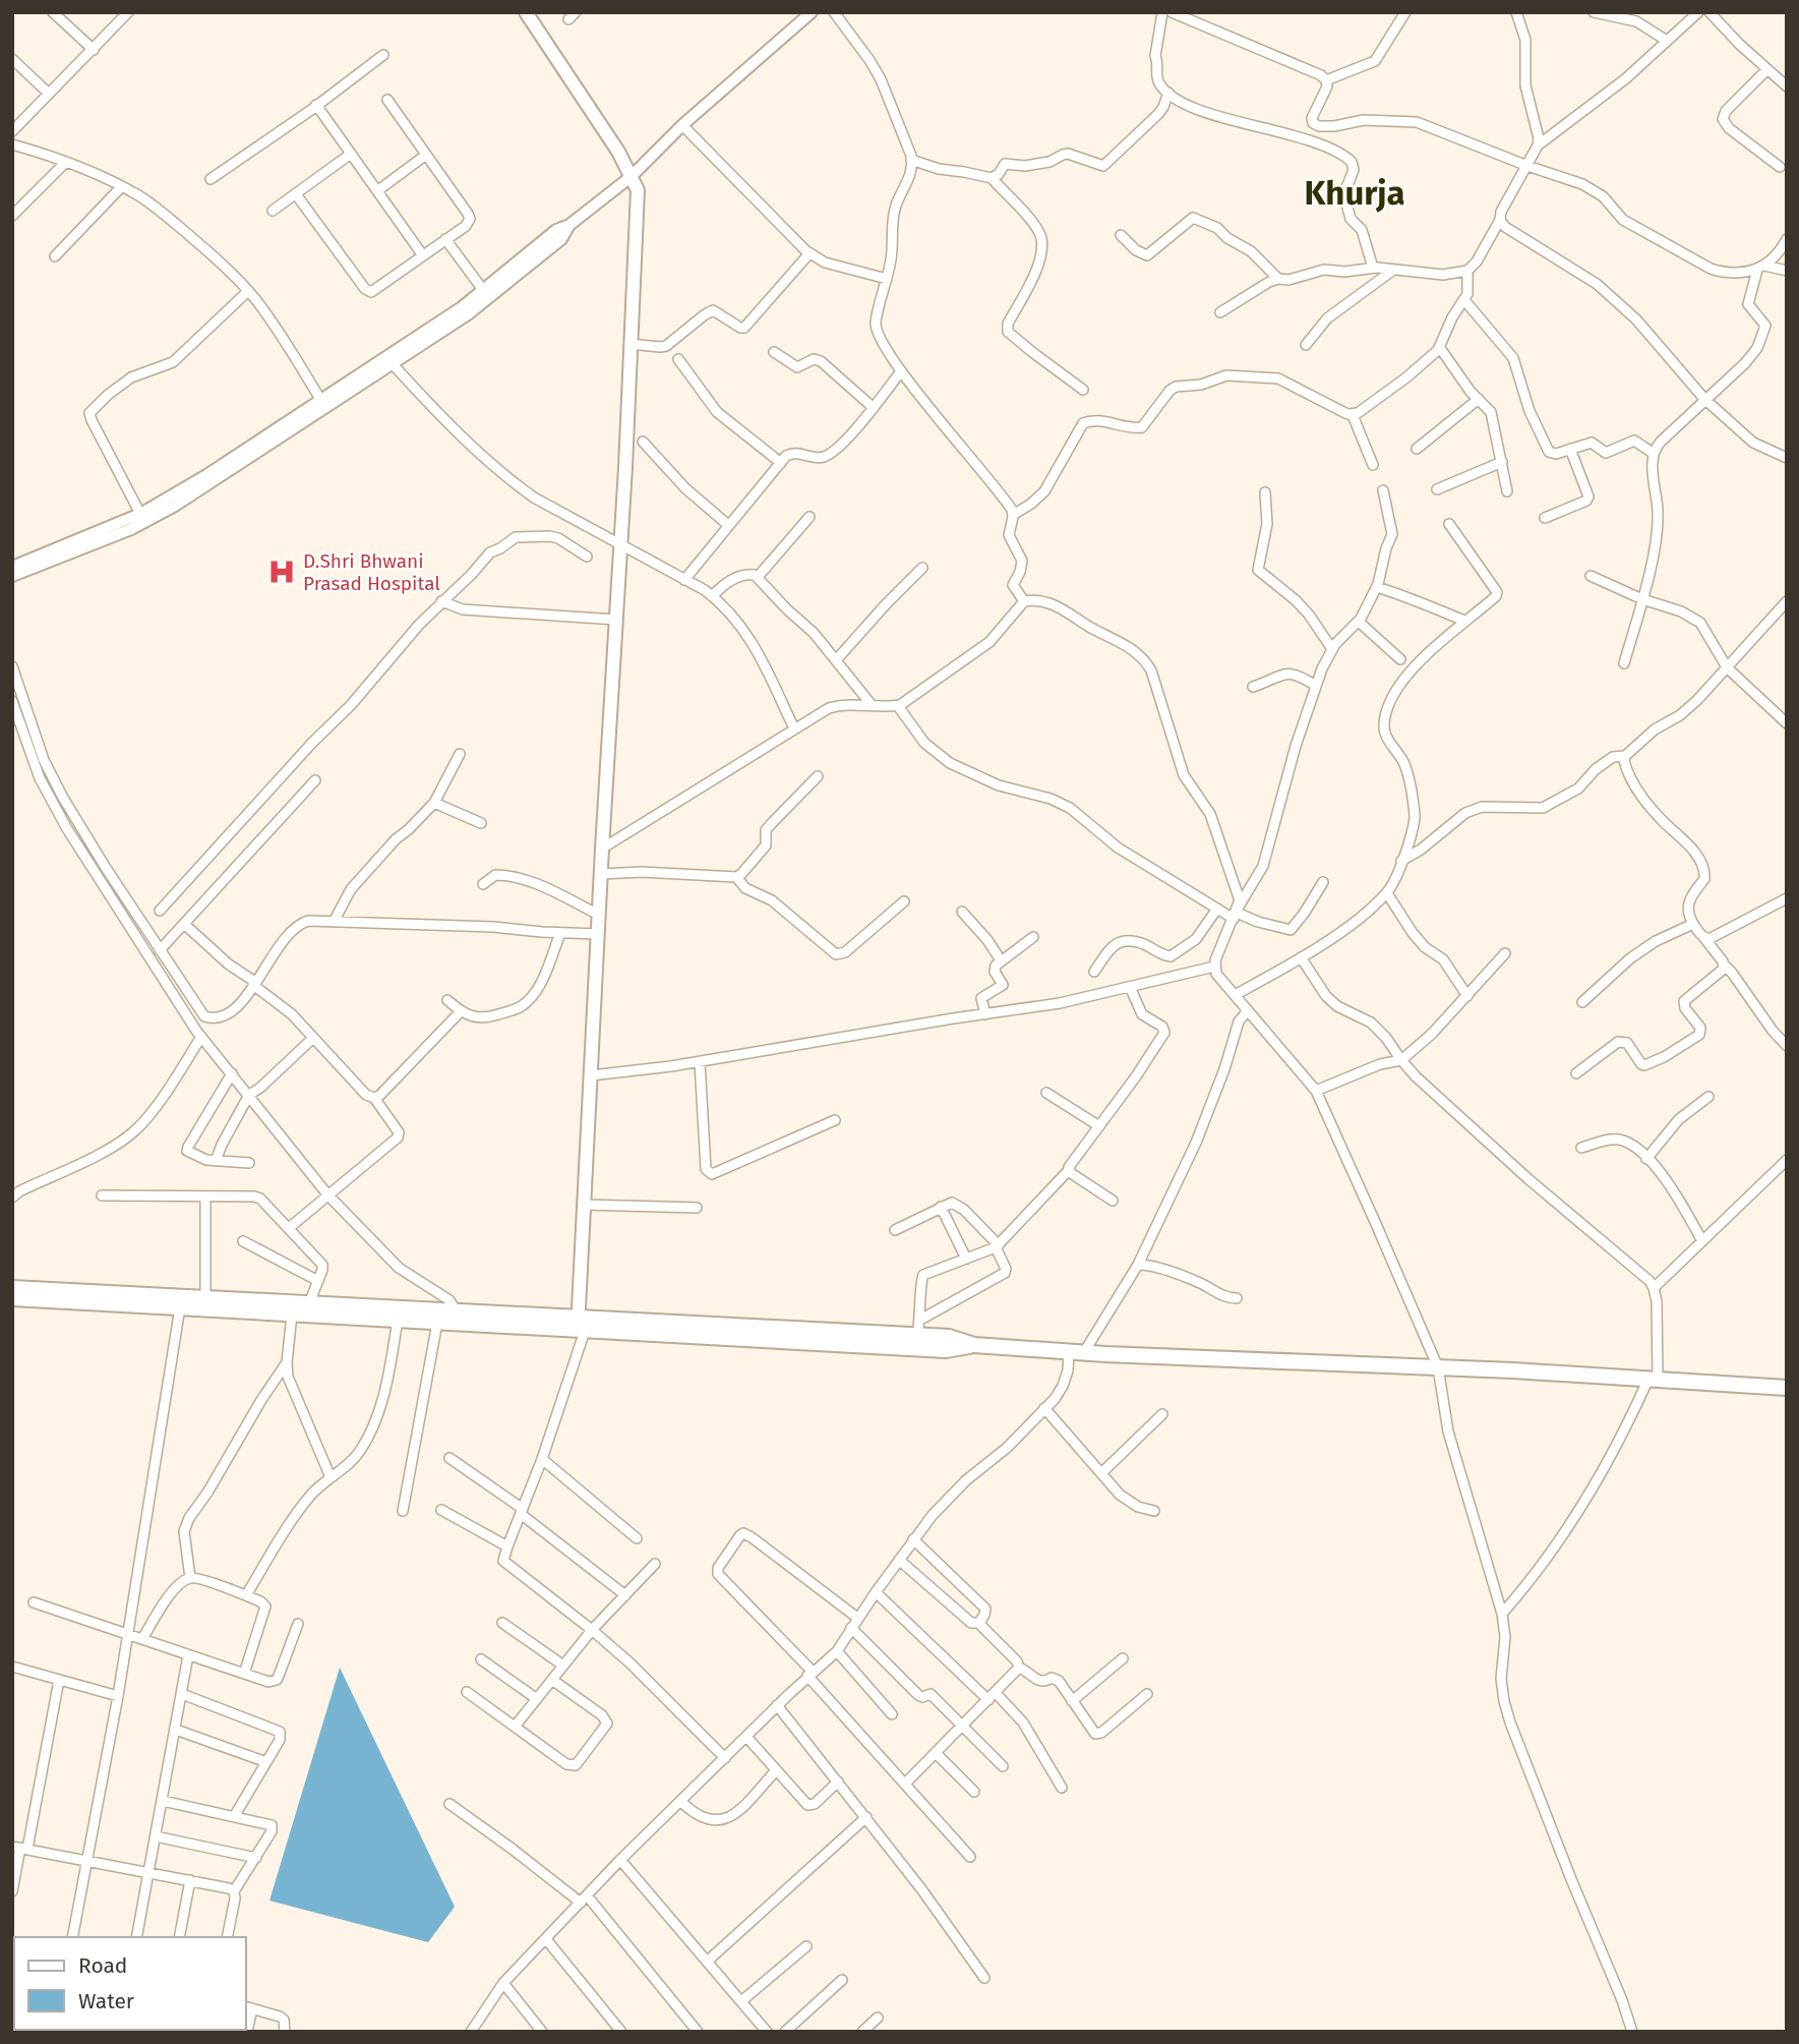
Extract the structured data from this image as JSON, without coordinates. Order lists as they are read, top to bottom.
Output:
{
  "districts": ["Khurja"],
  "places": {
    "hospital": ["D.Shri Bhwani Prasad Hospital"]
  },
  "legend": ["Road", "Water"]
}
